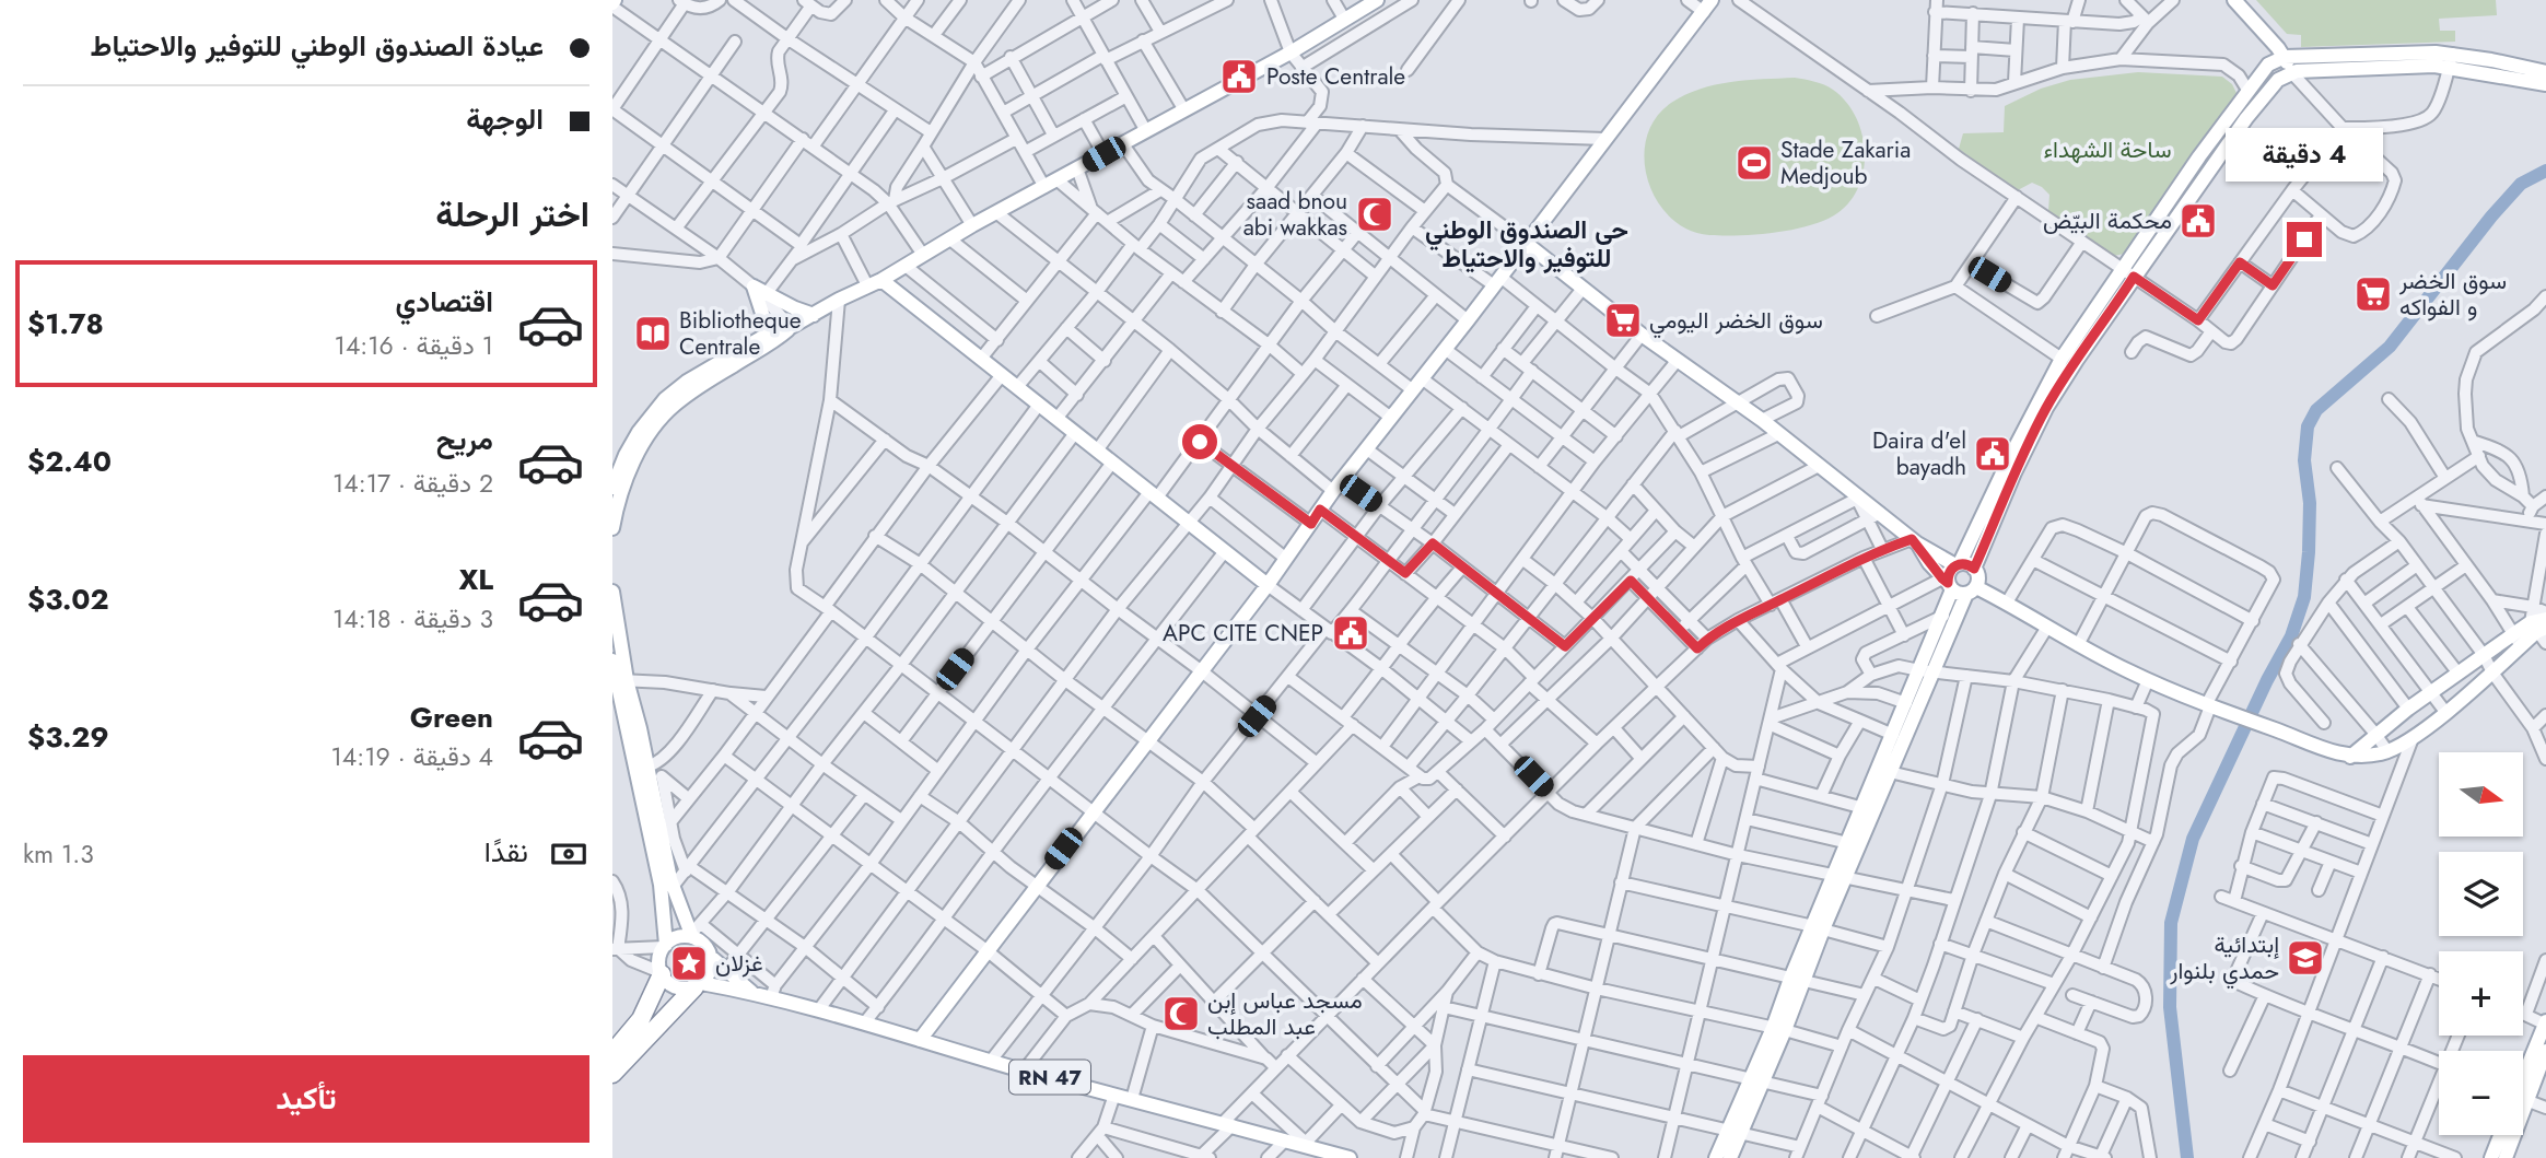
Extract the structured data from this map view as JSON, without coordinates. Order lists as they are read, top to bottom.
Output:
{
  "streets": {
    "main road": ["RN 47"]
  },
  "districts": ["حي الصندوق الوطني للتوفير والاحتياط"],
  "parks": ["ساحة الشهداء"],
  "places": {
    "public building": [
      "Poste Centrale",
      "محكمة البيّض",
      "Daira d'el bayadh",
      "APC CITE CNEP"
    ],
    "sports": ["Stade Zakaria Medjoub"],
    "mosque": ["saad bnou abi wakkas", "مسجد عباس إبن عبد المطلب"],
    "supermarket": ["سوق الخضر و الفواكه", "سوق الخضر اليومي"],
    "library": ["Bibliotheque Centrale"],
    "school or university": ["إبتدائية حمدي بلنوار"],
    "place": ["غزلان"]
  },
  "north": "right",
  "page": {
    "banner": ["عيادة الصندوق الوطني للتوفير والاحتياط", "الوجهة"],
    "bubble": "4 دقيقة",
    "heading": "اختر الرحلة",
    "list": [
      {
        "name": "اقتصادي",
        "note": "1 دقيقة · 14:16",
        "value": "$1.78"
      },
      {
        "name": "مريح",
        "note": "2 دقيقة · 14:17",
        "value": "$2.40"
      },
      {
        "name": "XL",
        "note": "3 دقيقة · 14:18",
        "value": "$3.02"
      },
      {
        "name": "Green",
        "note": "4 دقيقة · 14:19",
        "value": "$3.29"
      }
    ],
    "map_buttons": ["+", "−"],
    "pay": ["نقدًا", "1.3 km"],
    "buttons": "تأكيد"
  }
}
